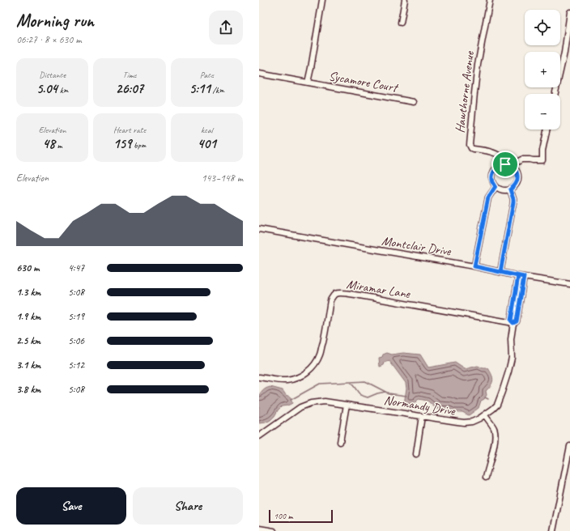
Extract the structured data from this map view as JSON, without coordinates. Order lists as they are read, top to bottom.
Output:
{
  "streets": {
    "street": [
      "Sycamore Court",
      "Hawthorne Avenue",
      "Montclair Drive",
      "Miramar Lane",
      "Normandy Drive"
    ]
  },
  "crossings": [
    ["Montclair Drive", "Normandy Drive"],
    ["Miramar Lane", "Normandy Drive"]
  ],
  "scale_bar": "100 m",
  "page": {
    "heading": ["Morning run", "06:27 · 8 × 630 m"],
    "map_buttons": ["+", "−"],
    "stats": [
      ["Distance", "5.04 km"],
      ["Time", "26:07"],
      ["Pace", "5:11 /km"],
      ["Elevation", "48 m"],
      ["Heart rate", "159 bpm"],
      ["kcal", "401"]
    ],
    "chart": ["Elevation", "143–148 m"],
    "list": [
      {
        "name": "630 m",
        "note": "4:47"
      },
      {
        "name": "1.3 km",
        "note": "5:08"
      },
      {
        "name": "1.9 km",
        "note": "5:19"
      },
      {
        "name": "2.5 km",
        "note": "5:06"
      },
      {
        "name": "3.1 km",
        "note": "5:12"
      },
      {
        "name": "3.8 km",
        "note": "5:08"
      }
    ],
    "buttons": ["Save", "Share"],
    "scale": "100 m"
  }
}
